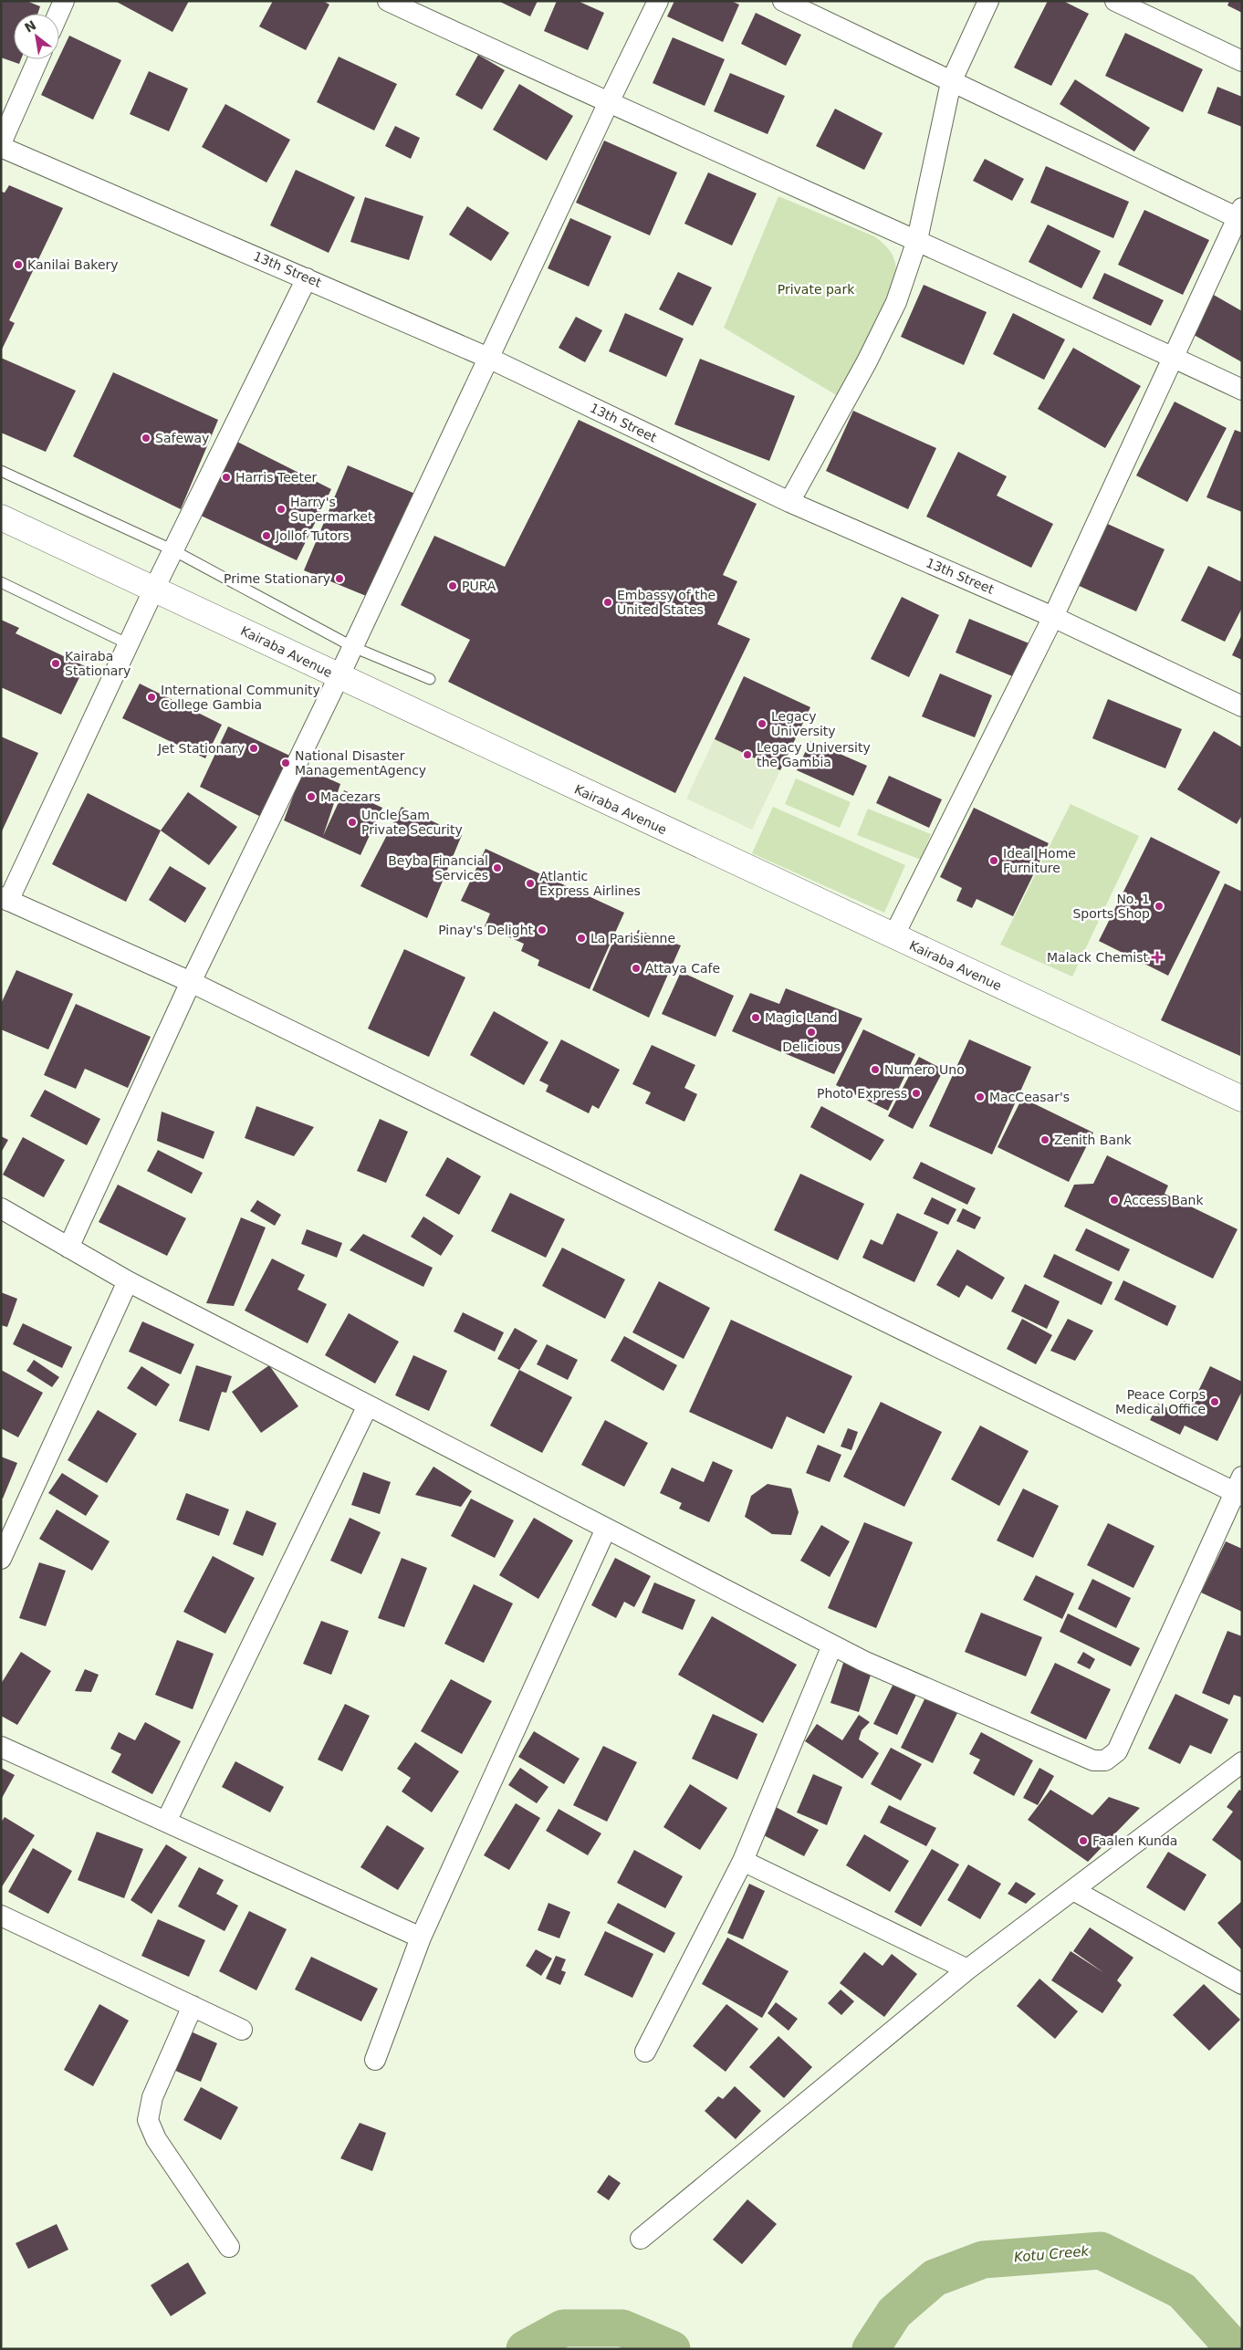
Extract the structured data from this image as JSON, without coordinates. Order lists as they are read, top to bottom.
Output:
{
  "streets": {
    "street": ["13th Street", "Kairaba Avenue"]
  },
  "water": ["Kotu Creek"],
  "parks": ["Private park"],
  "places": {
    "other": [
      "Kanilai Bakery",
      "Safeway",
      "Harris Teeter",
      "Harry's Supermarket",
      "Jollof Tutors",
      "Prime Stationary",
      "PURA",
      "Embassy of the United States",
      "Kairaba Stationary",
      "International Community College Gambia",
      "Legacy University",
      "Jet Stationary",
      "Legacy University the Gambia",
      "National Disaster ManagementAgency",
      "Macezars",
      "Uncle Sam Private Security",
      "Ideal Home Furniture",
      "Beyba Financial Services",
      "Atlantic Express Airlines",
      "No. 1 Sports Shop",
      "Pinay's Delight",
      "La Parisienne",
      "Attaya Cafe",
      "Magic Land",
      "Delicious",
      "Numero Uno",
      "Photo Express",
      "MacCeasar's",
      "Zenith Bank",
      "Access Bank",
      "Peace Corps Medical Office",
      "Faalen Kunda"
    ],
    "health": ["Malack Chemist"]
  },
  "north": "top left"
}
